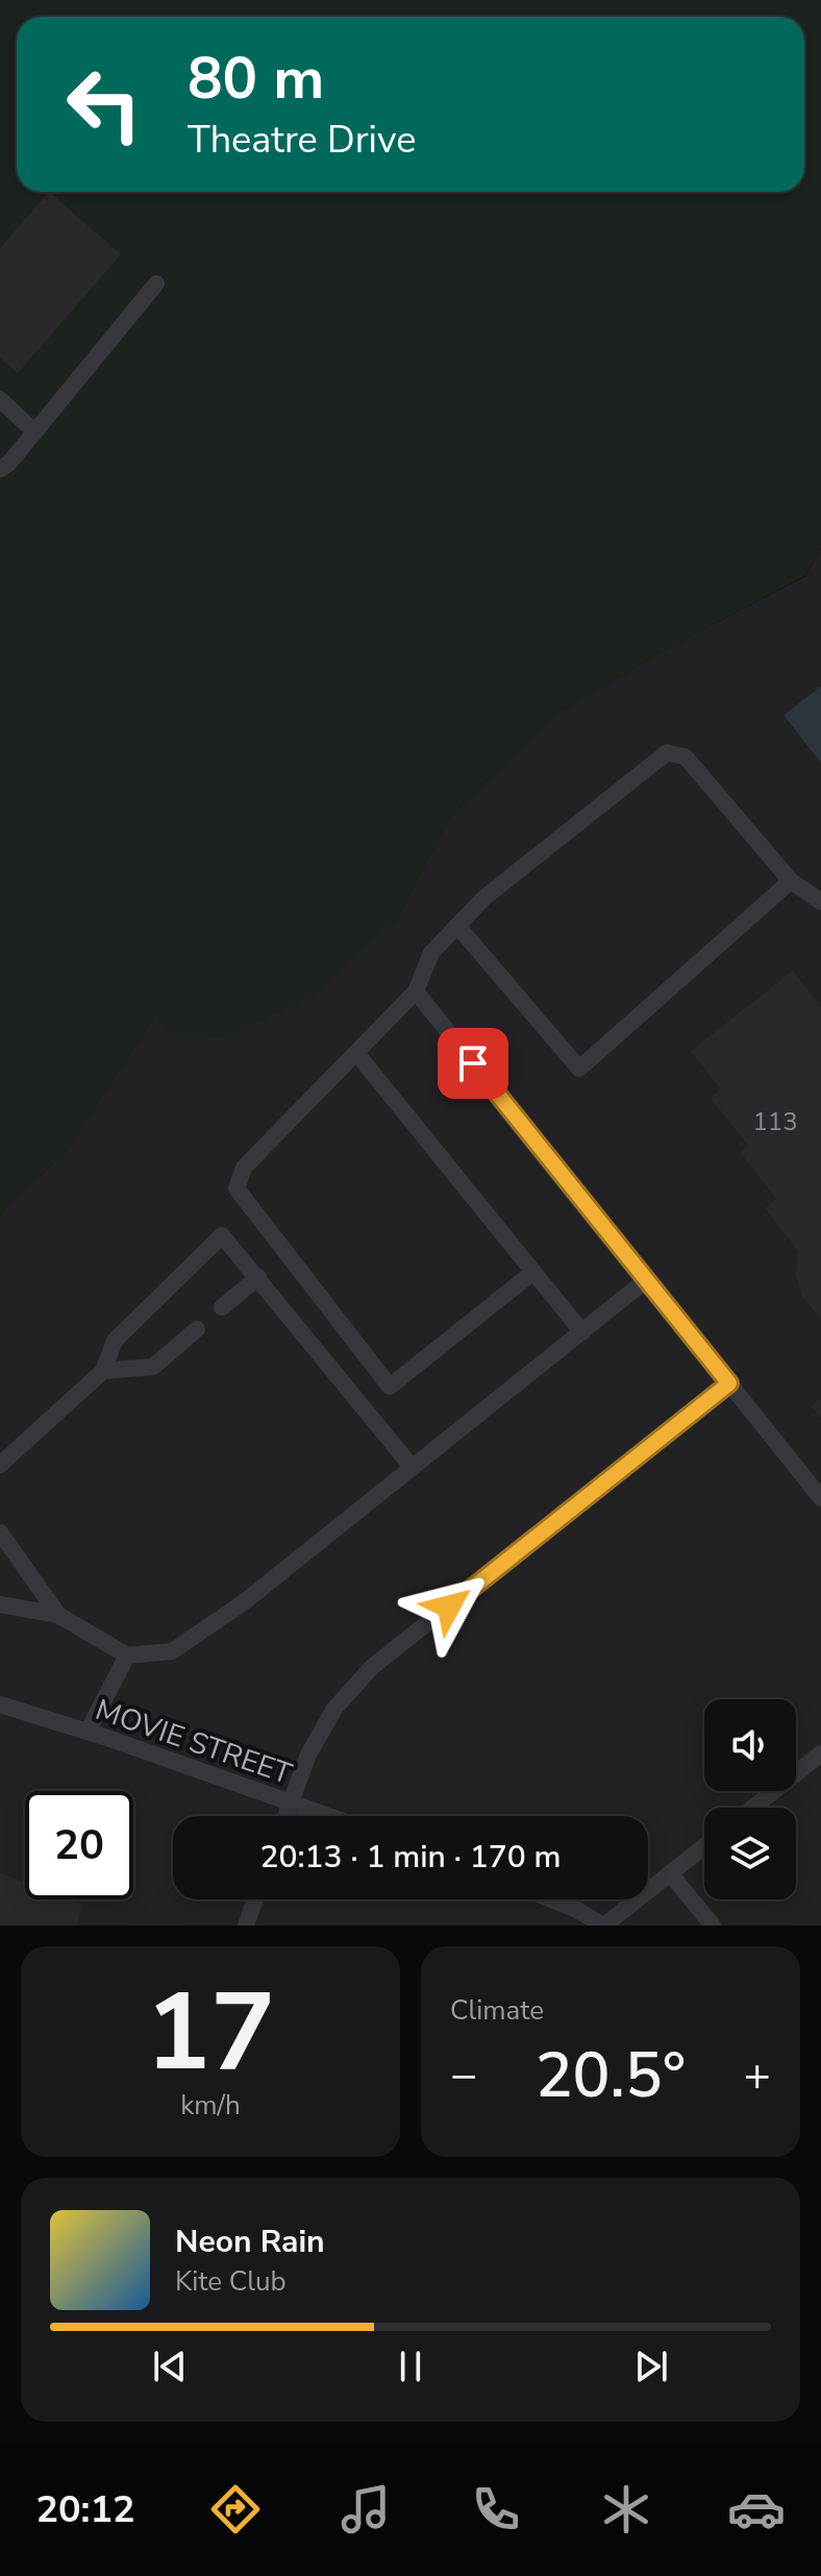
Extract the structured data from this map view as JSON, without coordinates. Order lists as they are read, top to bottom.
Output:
{
  "streets": {
    "lane": ["MOVIE STREET"]
  },
  "house_numbers": ["113"],
  "page": {
    "turn": ["80 m", "Theatre Drive"],
    "limit": "20",
    "trip": "20:13 · 1 min · 170 m",
    "tile": [
      ["17", "km/h"],
      "Climate"
    ],
    "heat": ["−", "20.5°", "+"],
    "song": ["Neon Rain", "Kite Club"],
    "tabs": "20:12"
  }
}
